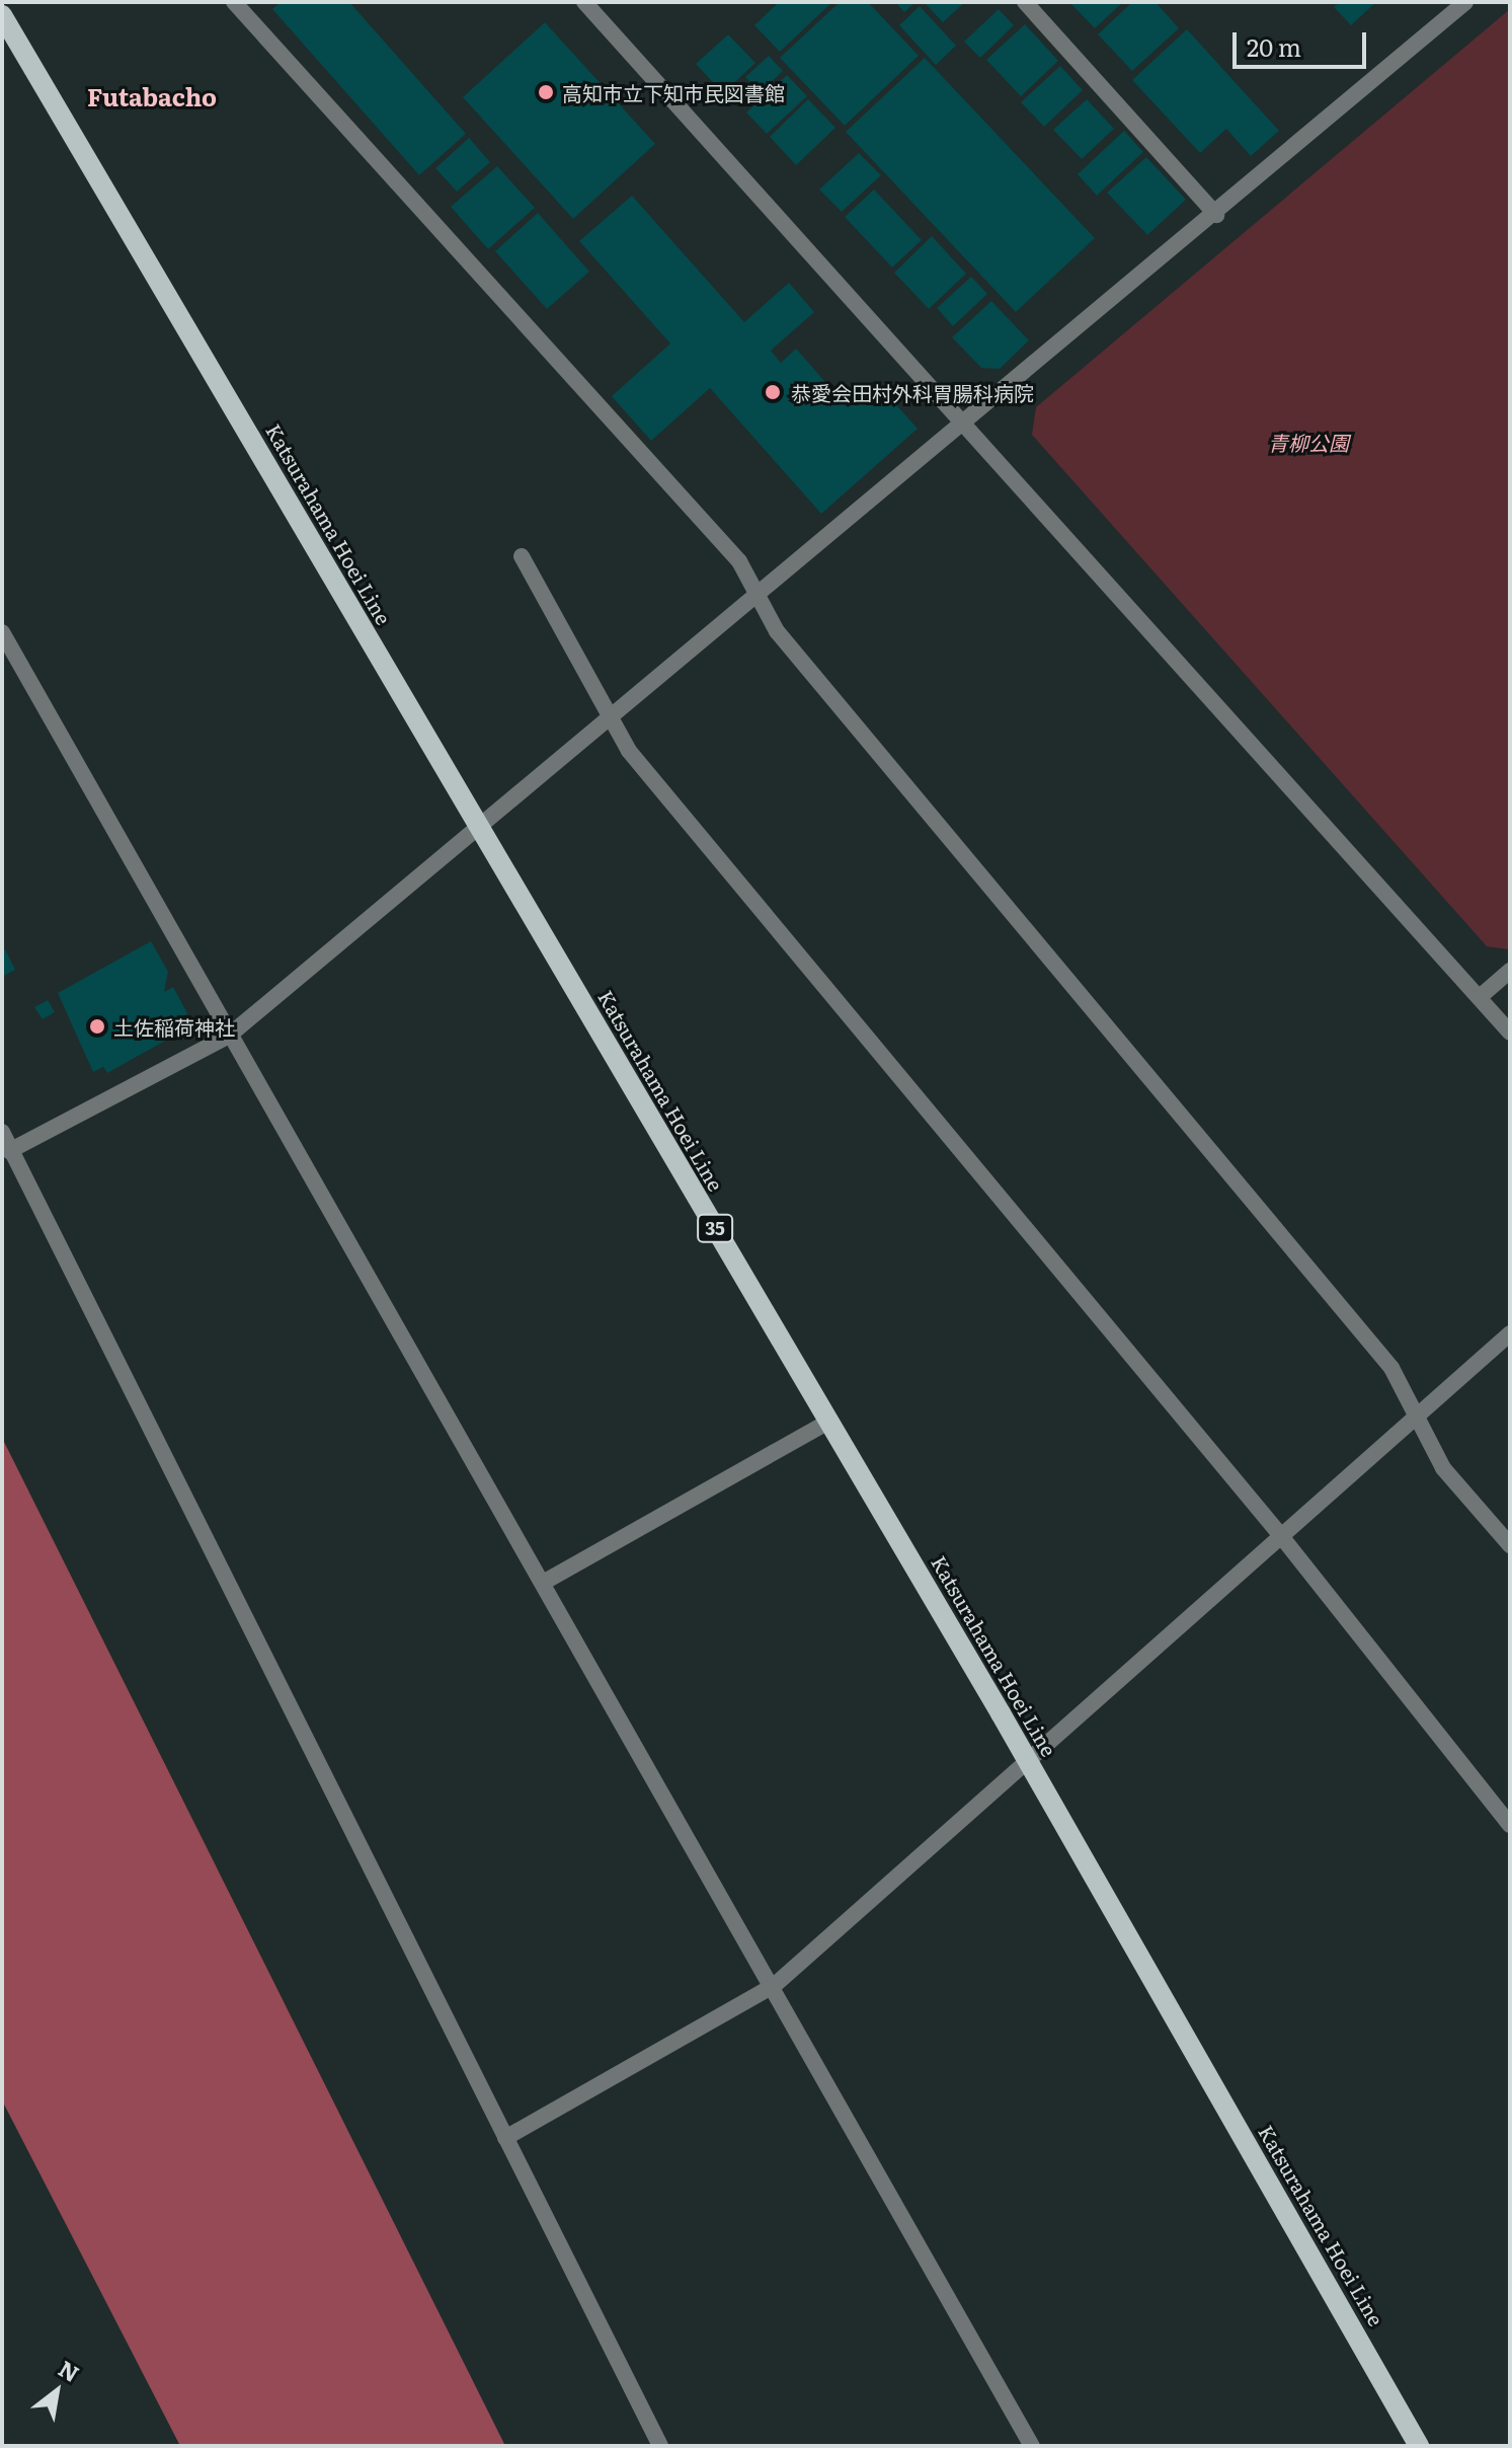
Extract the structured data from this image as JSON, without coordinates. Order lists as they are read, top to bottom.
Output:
{
  "streets": {
    "main road": ["Katsurahama Hoei Line", "35"]
  },
  "districts": ["Futabacho"],
  "parks": ["青柳公園"],
  "places": ["高知市立下知市民図書館", "恭愛会田村外科胃腸科病院", "土佐稲荷神社"],
  "scale_bar": "20 m",
  "north": "top right"
}
